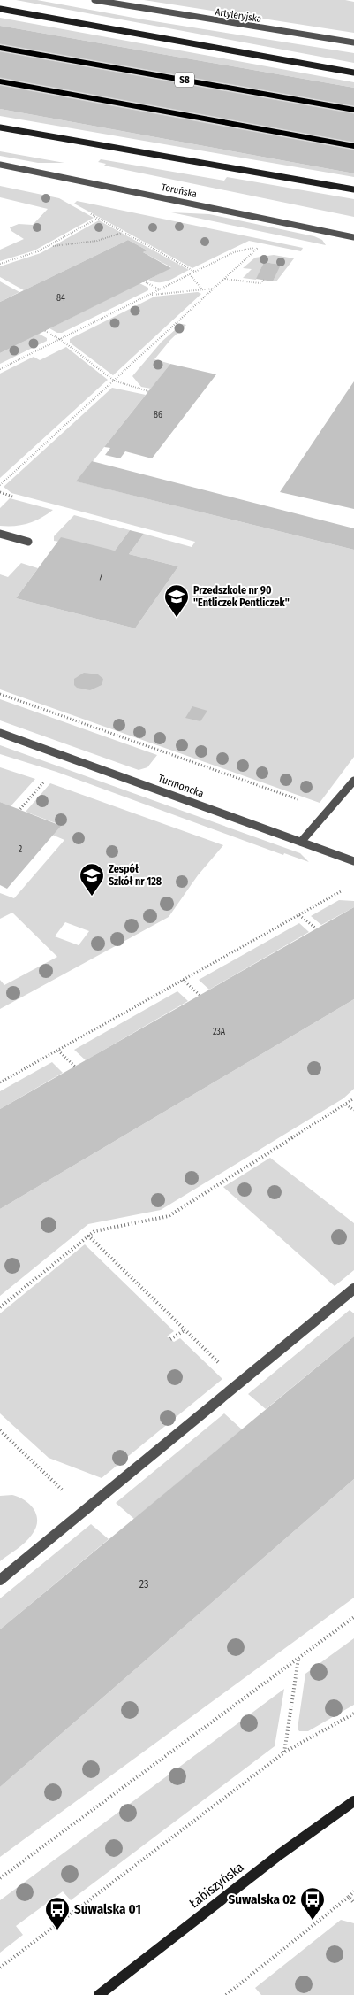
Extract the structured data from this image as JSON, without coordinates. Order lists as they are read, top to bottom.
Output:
{
  "streets": {
    "highway": ["S8"],
    "main road": ["Łabiszyńska"],
    "street": ["Artyleryjska", "Toruńska", "Turmoncka"]
  },
  "places": {
    "school or university": ["Przedszkole nr 90 \"Entliczek Pentliczek\"", "Zespół Szkół nr 128"],
    "bus stop": ["Suwalska 02", "Suwalska 01"]
  },
  "house_numbers": [
    "84",
    "86",
    "7",
    "2",
    "23A",
    "23"
  ]
}
